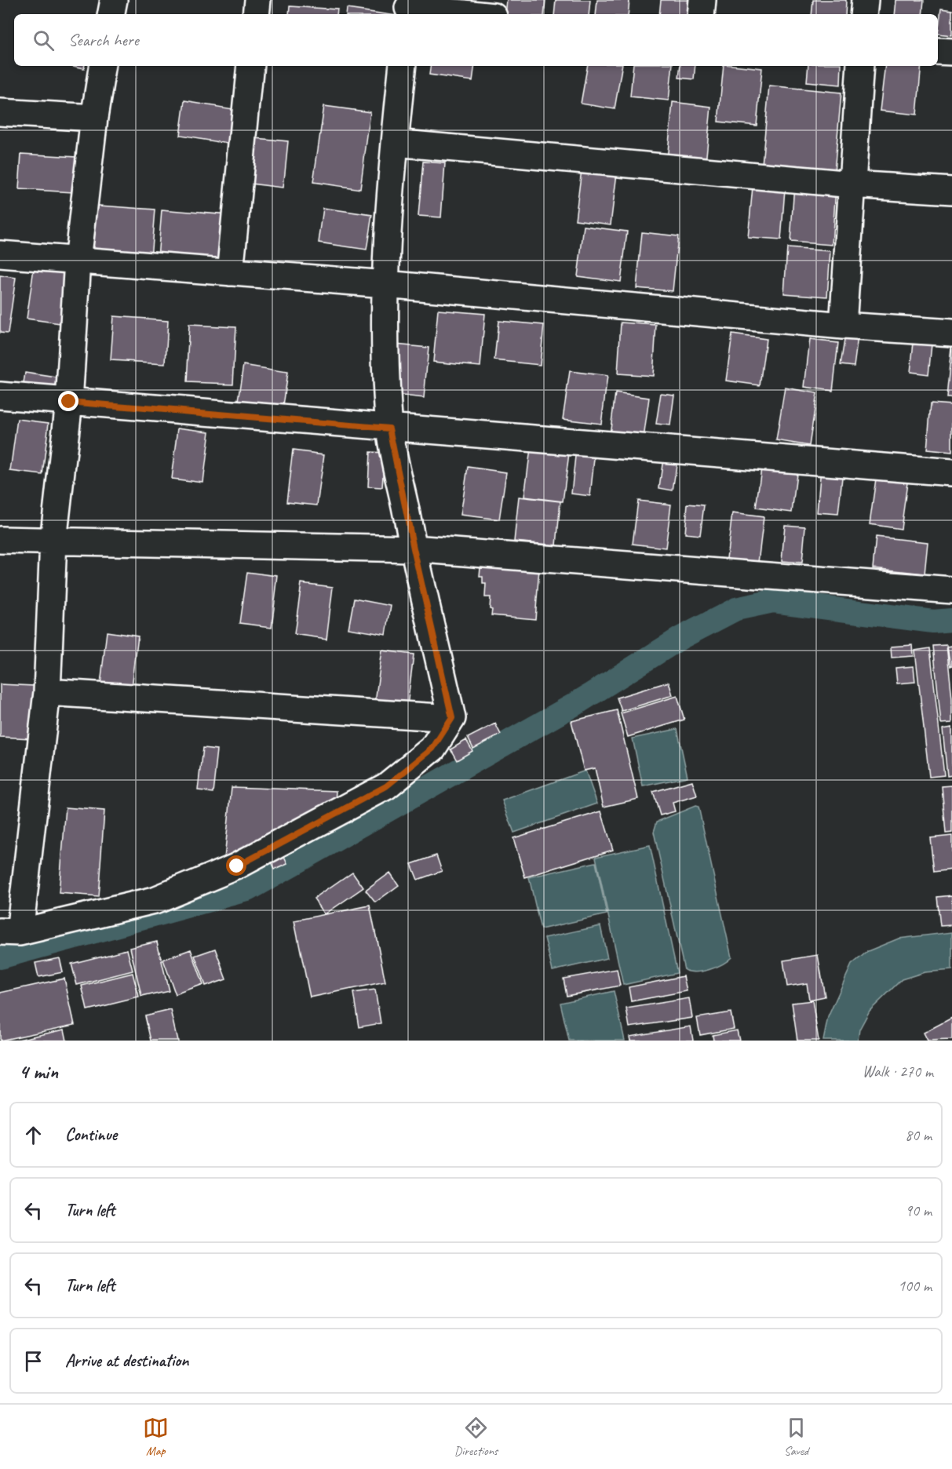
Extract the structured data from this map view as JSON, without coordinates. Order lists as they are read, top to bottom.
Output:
{
  "page": {
    "search": "Search here",
    "heading": ["4 min", "Walk · 270 m"],
    "list": [
      ["Continue", "80 m"],
      ["Turn left", "90 m"],
      ["Turn left", "100 m"],
      "Arrive at destination"
    ],
    "nav": ["Map", "Directions", "Saved"]
  }
}
